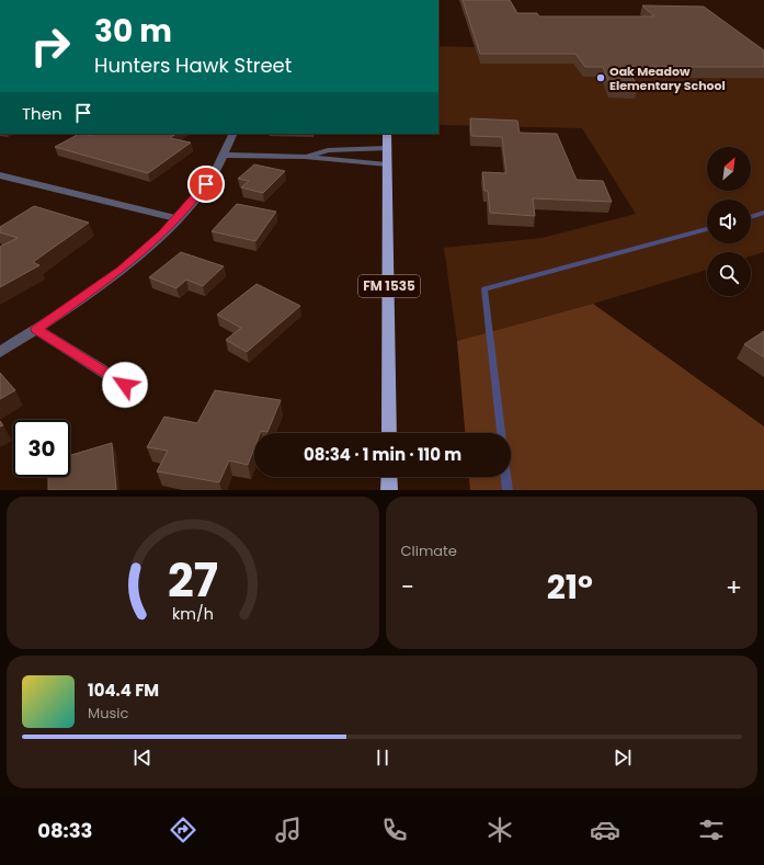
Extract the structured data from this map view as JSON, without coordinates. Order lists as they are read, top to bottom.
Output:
{
  "streets": {
    "main road": ["FM 1535"]
  },
  "places": ["Oak Meadow Elementary School"],
  "north": "top right",
  "page": {
    "turn": ["30 m", "Hunters Hawk Street"],
    "then": "Then",
    "limit": "30",
    "trip": "08:34 · 1 min · 110 m",
    "tile": "Climate",
    "heat": ["−", "21°", "+"],
    "song": ["104.4 FM", "Music"],
    "tabs": "08:33",
    "gauge": ["27", "km/h"]
  }
}
